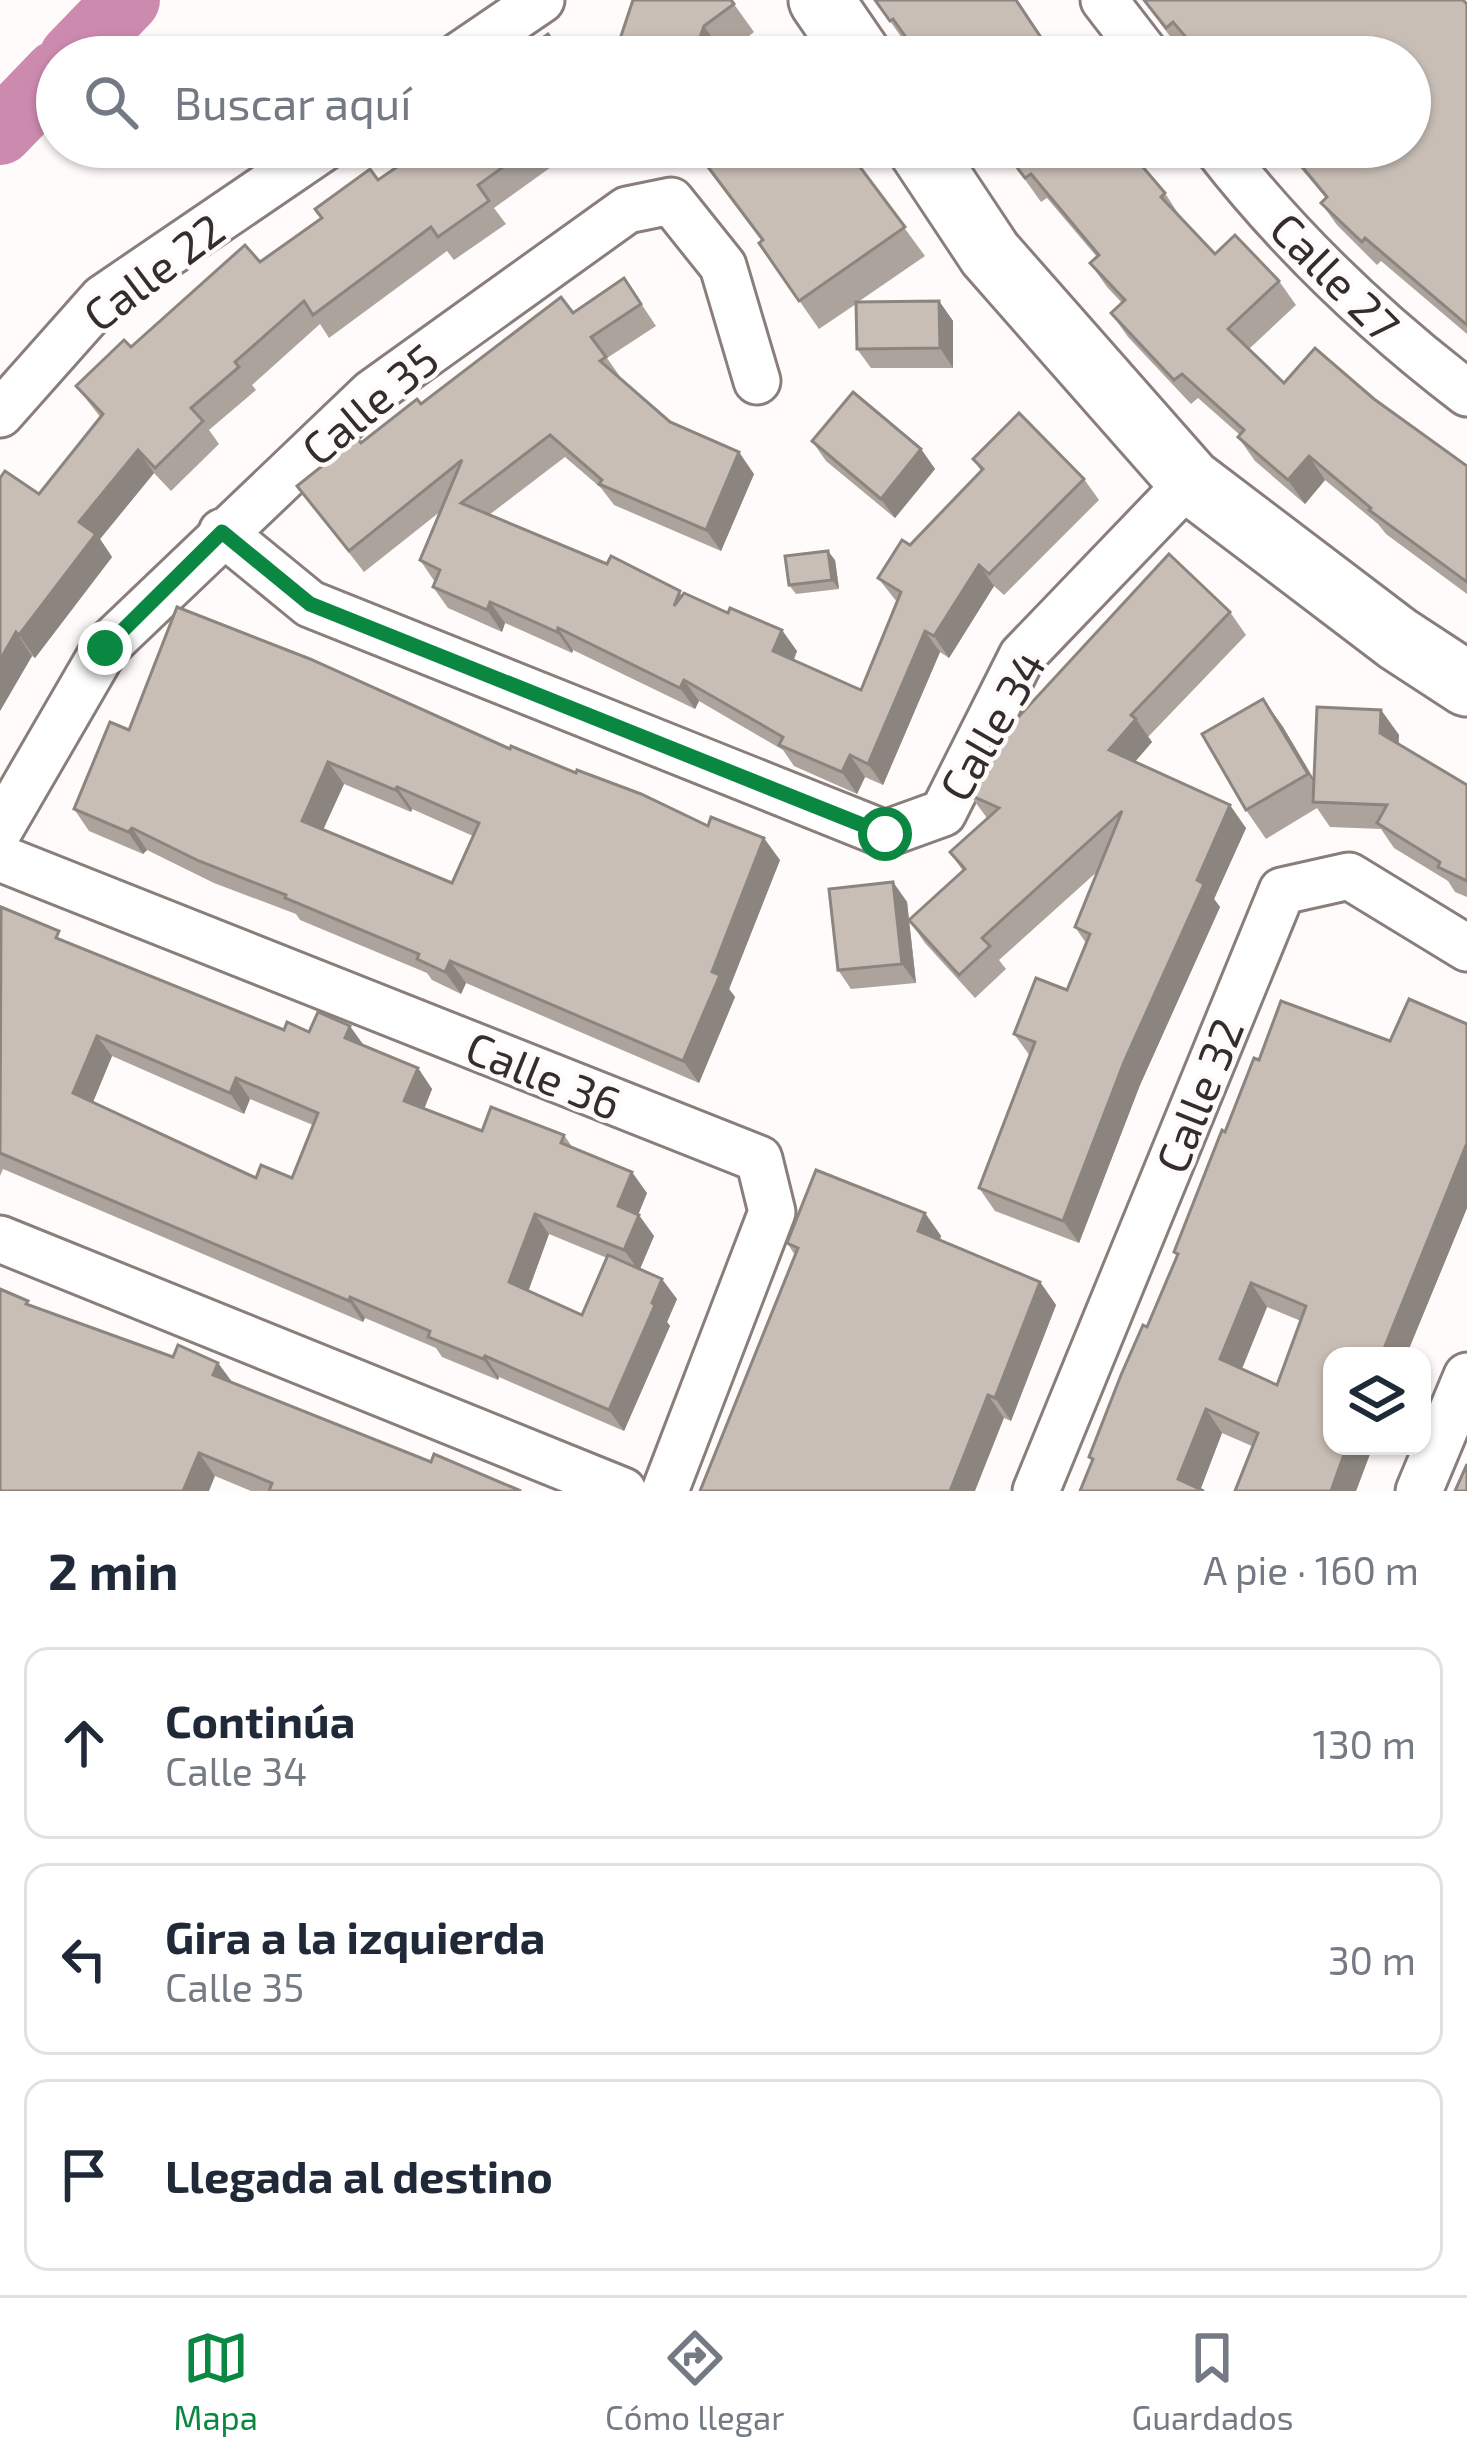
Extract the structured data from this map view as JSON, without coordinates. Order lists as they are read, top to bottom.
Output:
{
  "streets": {
    "street": [
      "Calle 22",
      "Calle 27",
      "Calle 35",
      "Calle 34",
      "Calle 36",
      "Calle 32"
    ]
  },
  "crossings": [
    ["Calle 35", "Calle 34"]
  ],
  "page": {
    "search": "Buscar aquí",
    "heading": ["2 min", "A pie · 160 m"],
    "list": [
      ["Continúa", "Calle 34", "130 m"],
      ["Gira a la izquierda", "Calle 35", "30 m"],
      "Llegada al destino"
    ],
    "nav": ["Mapa", "Cómo llegar", "Guardados"]
  }
}
